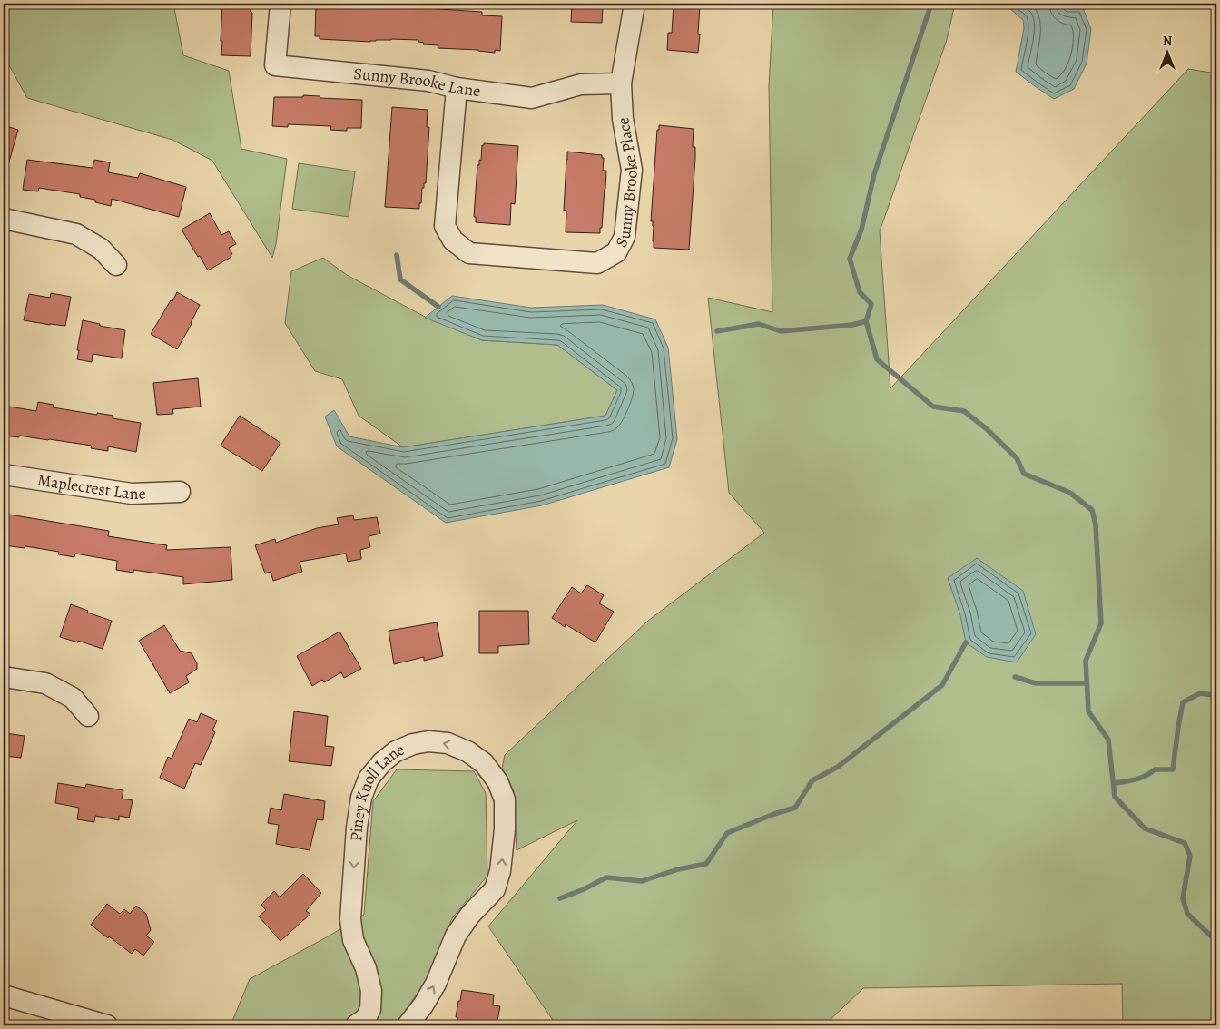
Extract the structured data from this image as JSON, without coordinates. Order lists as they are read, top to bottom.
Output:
{
  "streets": {
    "street": [
      "Sunny Brooke Lane",
      "Sunny Brooke Place",
      "Maplecrest Lane",
      "Piney Knoll Lane"
    ]
  },
  "crossings": [
    ["Sunny Brooke Lane", "Sunny Brooke Place"]
  ],
  "north": "top"
}
